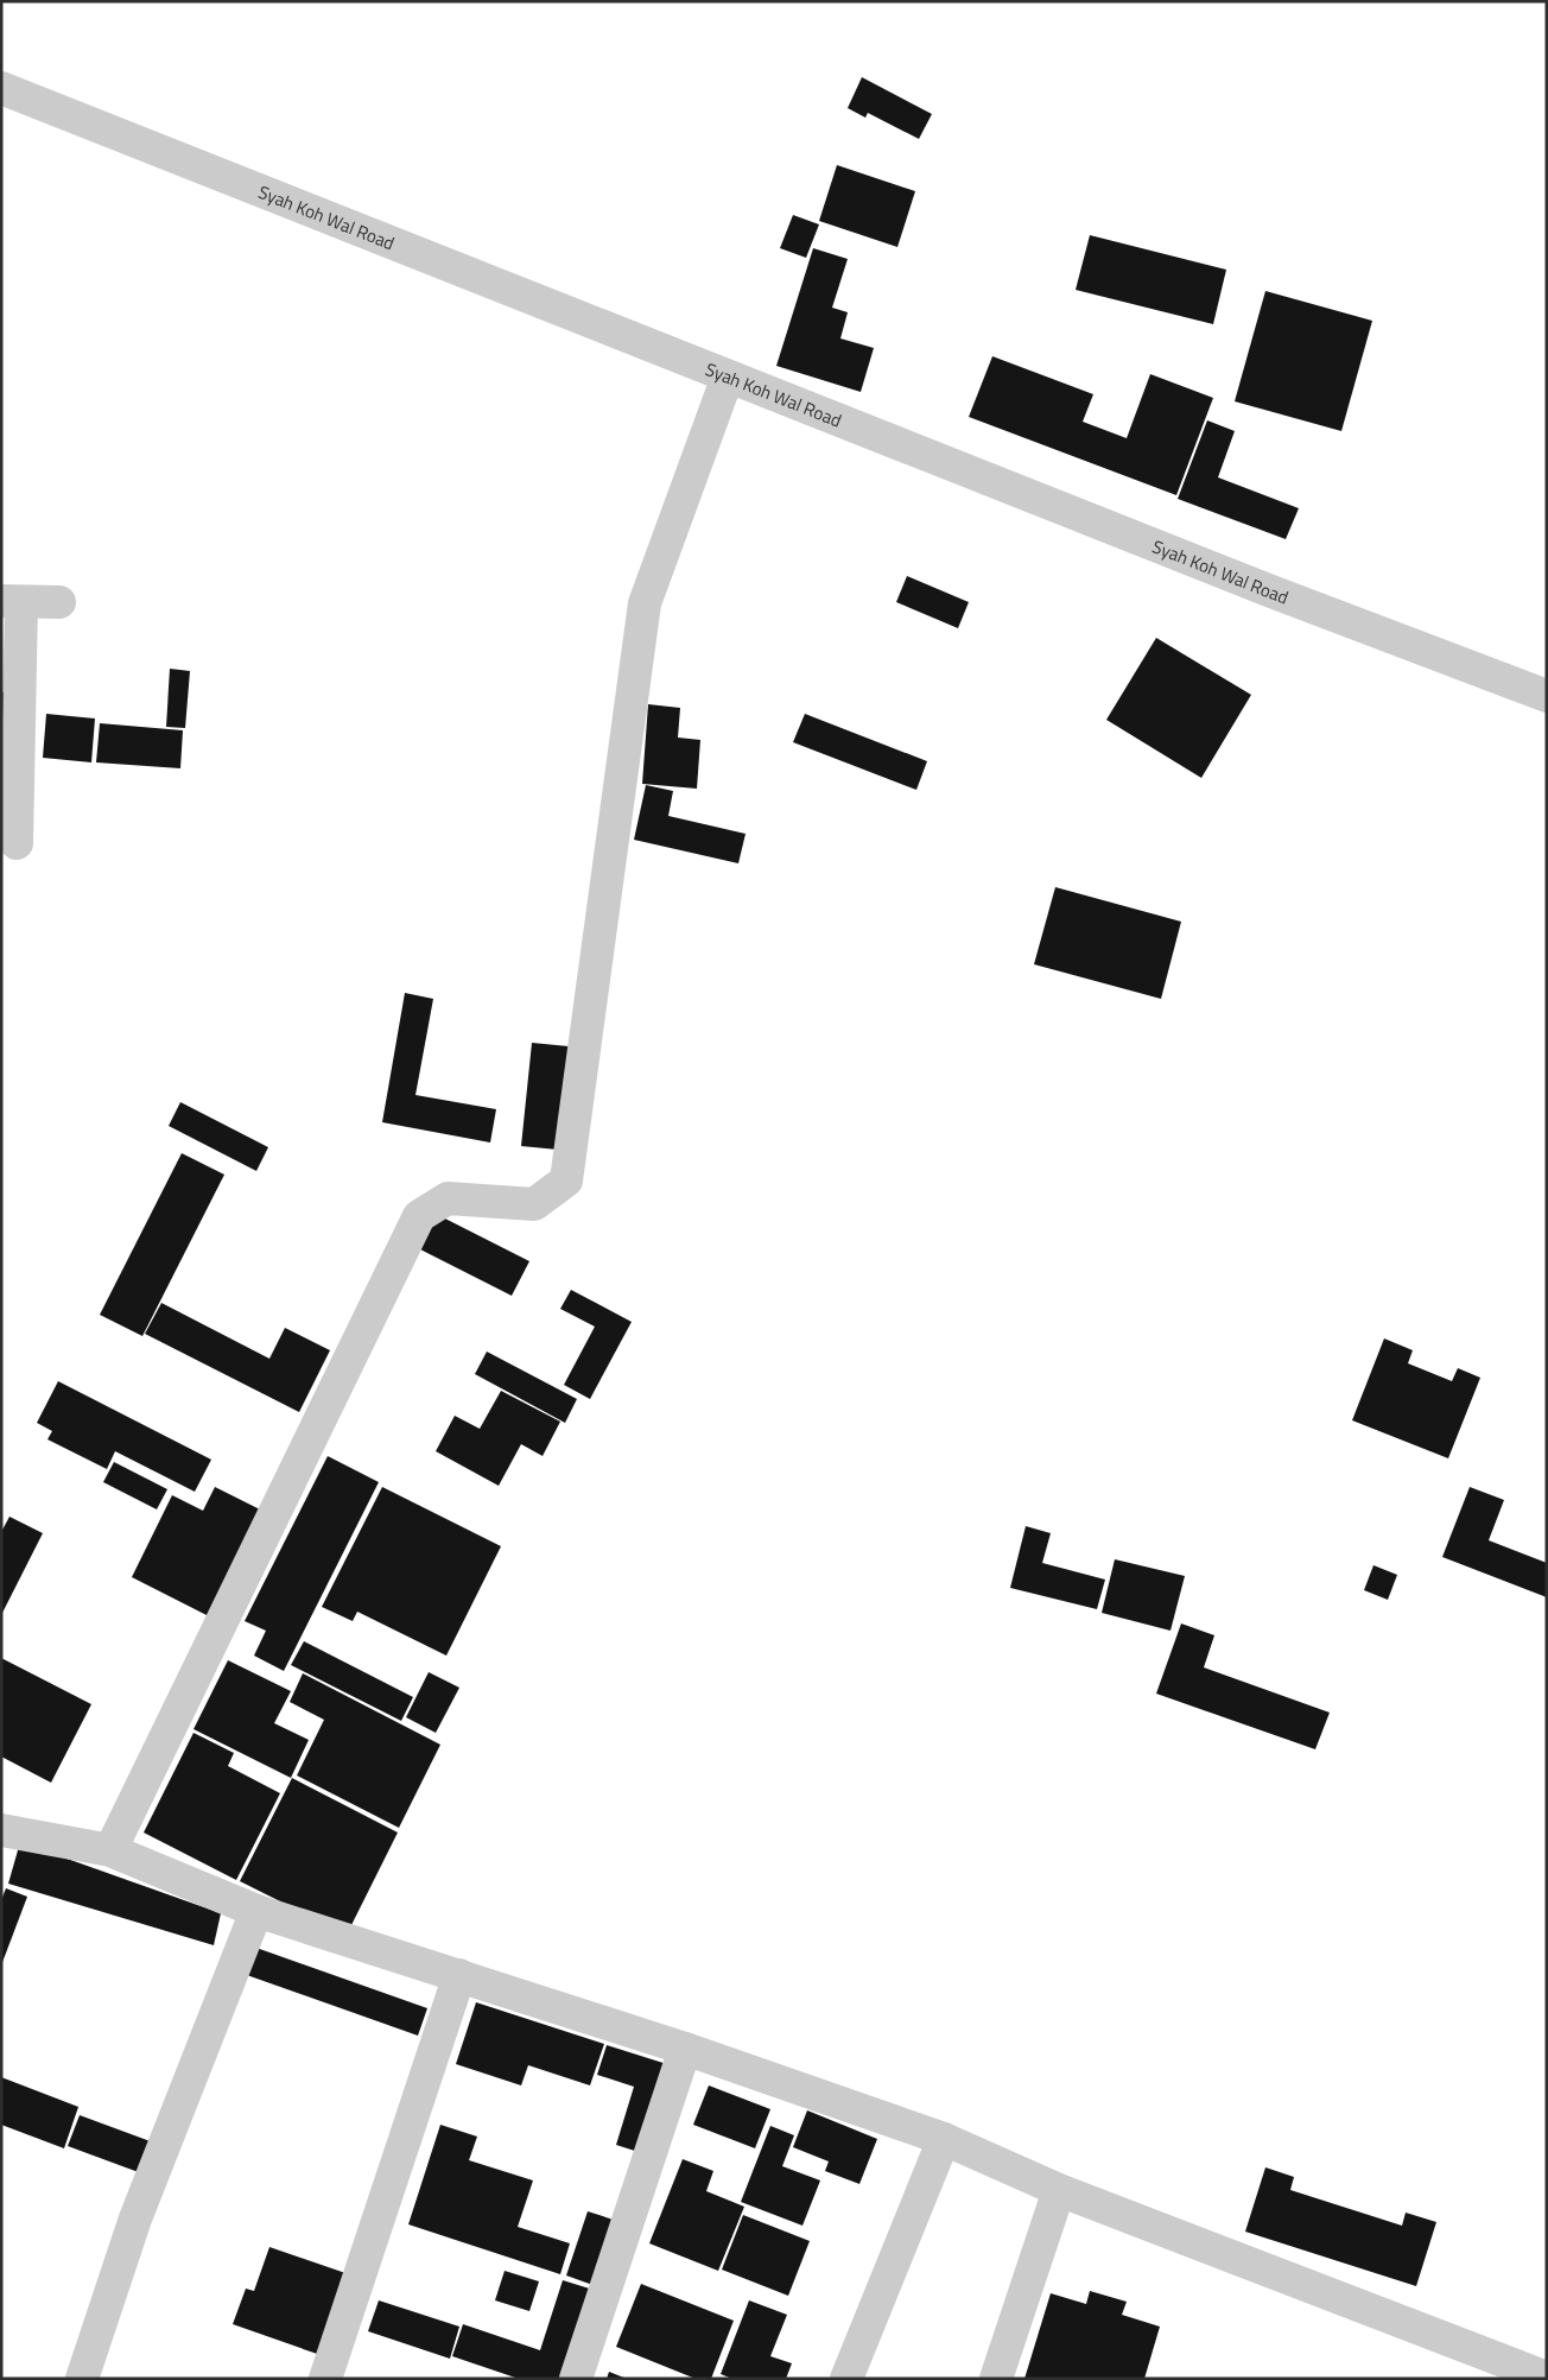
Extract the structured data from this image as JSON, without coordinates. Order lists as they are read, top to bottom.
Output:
{
  "streets": {
    "street": ["Syah Koh Wal Road"]
  }
}
